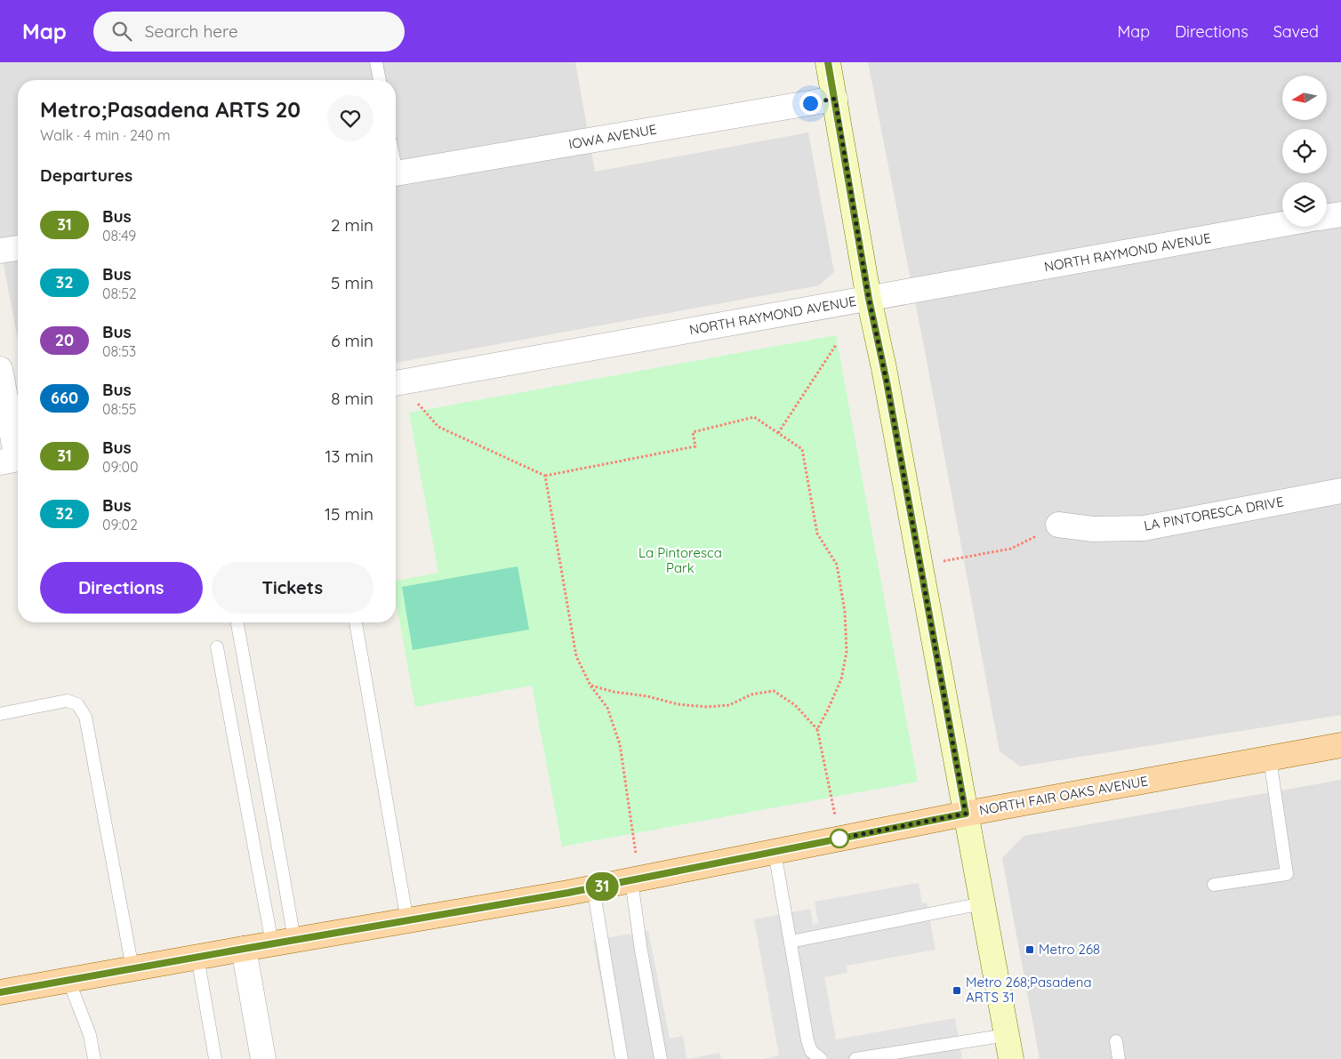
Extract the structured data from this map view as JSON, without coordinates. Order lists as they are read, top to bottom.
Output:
{
  "streets": {
    "main road": ["NORTH FAIR OAKS AVENUE"],
    "street": ["IOWA AVENUE", "NORTH RAYMOND AVENUE", "LA PINTORESCA DRIVE"]
  },
  "parks": ["La Pintoresca Park"],
  "places": {
    "transit": ["Metro 268", "Metro 268;Pasadena ARTS 31"]
  },
  "lines": ["bus line 31"],
  "north": "left",
  "page": {
    "header": "Map",
    "search": "Search here",
    "nav": ["Map", "Directions", "Saved"],
    "on_map": "31",
    "heading": [
      ["Metro;Pasadena ARTS 20", "Walk · 4 min · 240 m"],
      "Departures"
    ],
    "list": [
      {
        "mark": "31",
        "name": "Bus",
        "note": "08:49",
        "value": "2 min"
      },
      {
        "mark": "32",
        "name": "Bus",
        "note": "08:52",
        "value": "5 min"
      },
      {
        "mark": "20",
        "name": "Bus",
        "note": "08:53",
        "value": "6 min"
      },
      {
        "mark": "660",
        "name": "Bus",
        "note": "08:55",
        "value": "8 min"
      },
      {
        "mark": "31",
        "name": "Bus",
        "note": "09:00",
        "value": "13 min"
      },
      {
        "mark": "32",
        "name": "Bus",
        "note": "09:02",
        "value": "15 min"
      }
    ],
    "buttons": ["Directions", "Tickets"]
  }
}
